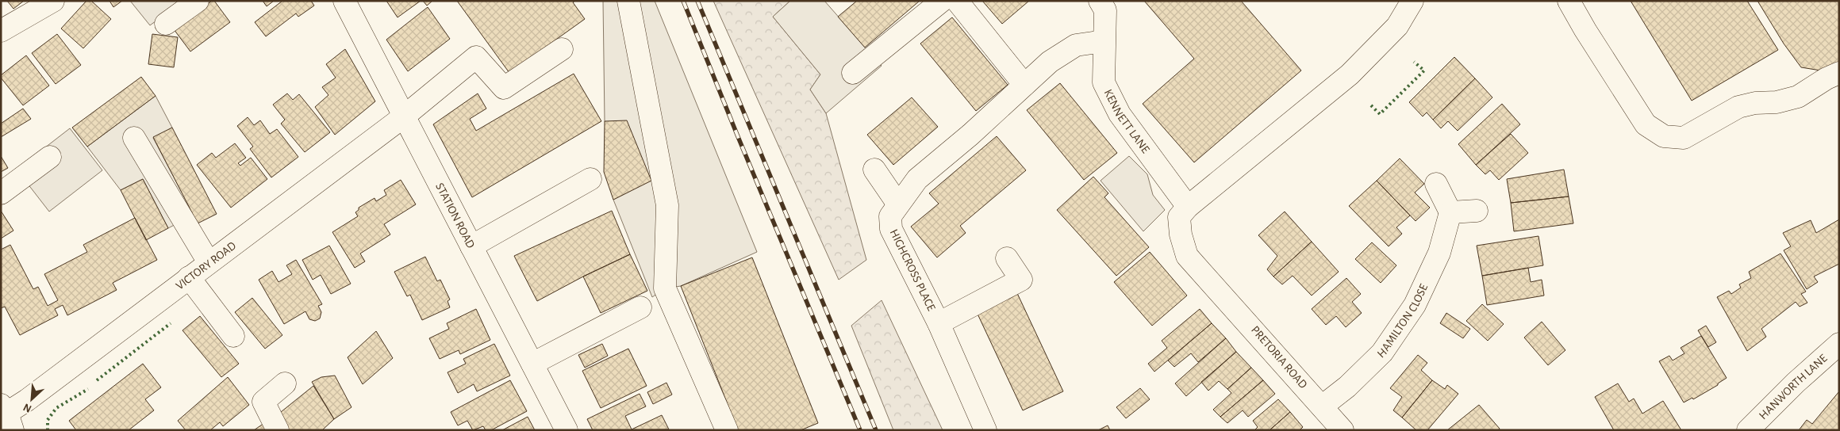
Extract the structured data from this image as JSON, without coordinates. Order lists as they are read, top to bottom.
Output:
{
  "streets": {
    "street": [
      "KENNETT LANE",
      "STATION ROAD",
      "VICTORY ROAD",
      "HIGHCROSS PLACE",
      "HAMILTON CLOSE",
      "PRETORIA ROAD",
      "HANWORTH LANE"
    ]
  },
  "crossings": [
    ["KENNETT LANE", "HIGHCROSS PLACE"],
    ["KENNETT LANE", "PRETORIA ROAD"],
    ["STATION ROAD", "VICTORY ROAD"],
    ["HAMILTON CLOSE", "PRETORIA ROAD"]
  ],
  "north": "bottom left"
}
